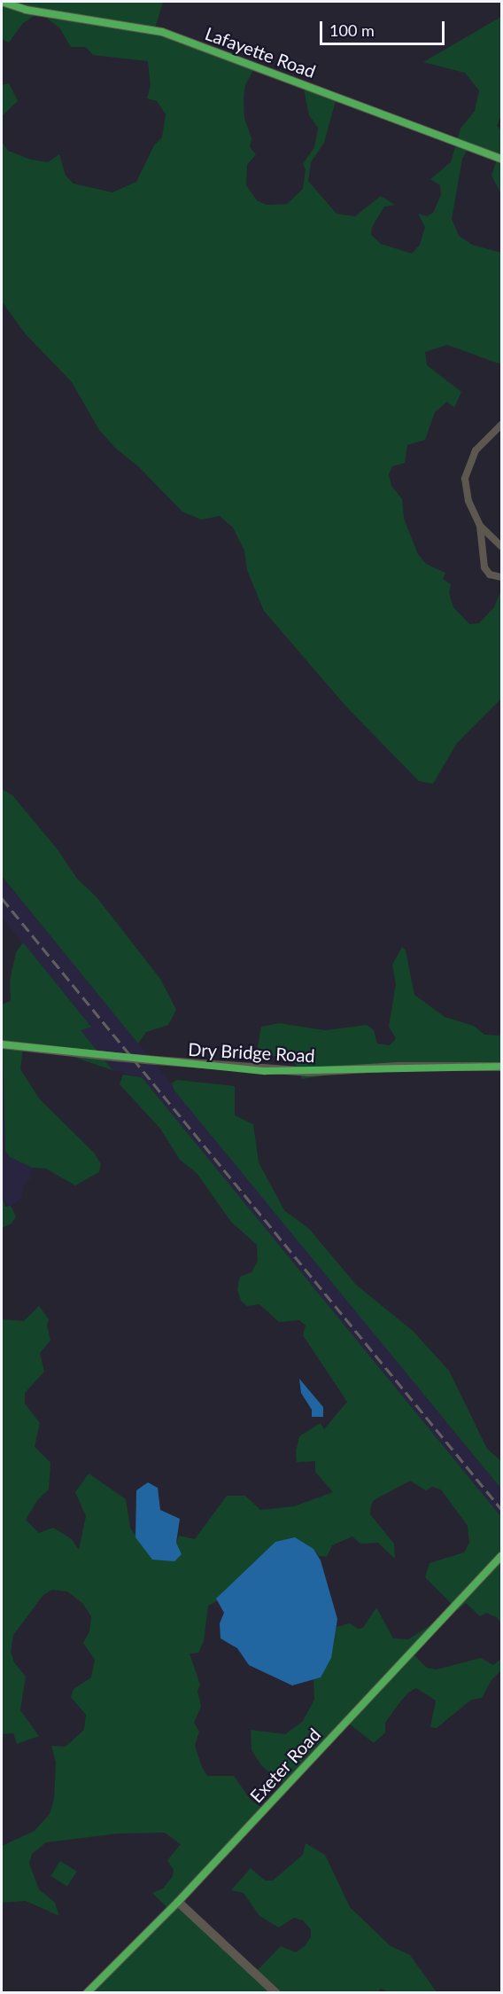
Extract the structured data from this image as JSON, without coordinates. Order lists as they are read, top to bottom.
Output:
{
  "streets": {
    "street": ["Lafayette Road", "Dry Bridge Road", "Exeter Road"]
  },
  "scale_bar": "100 m"
}
